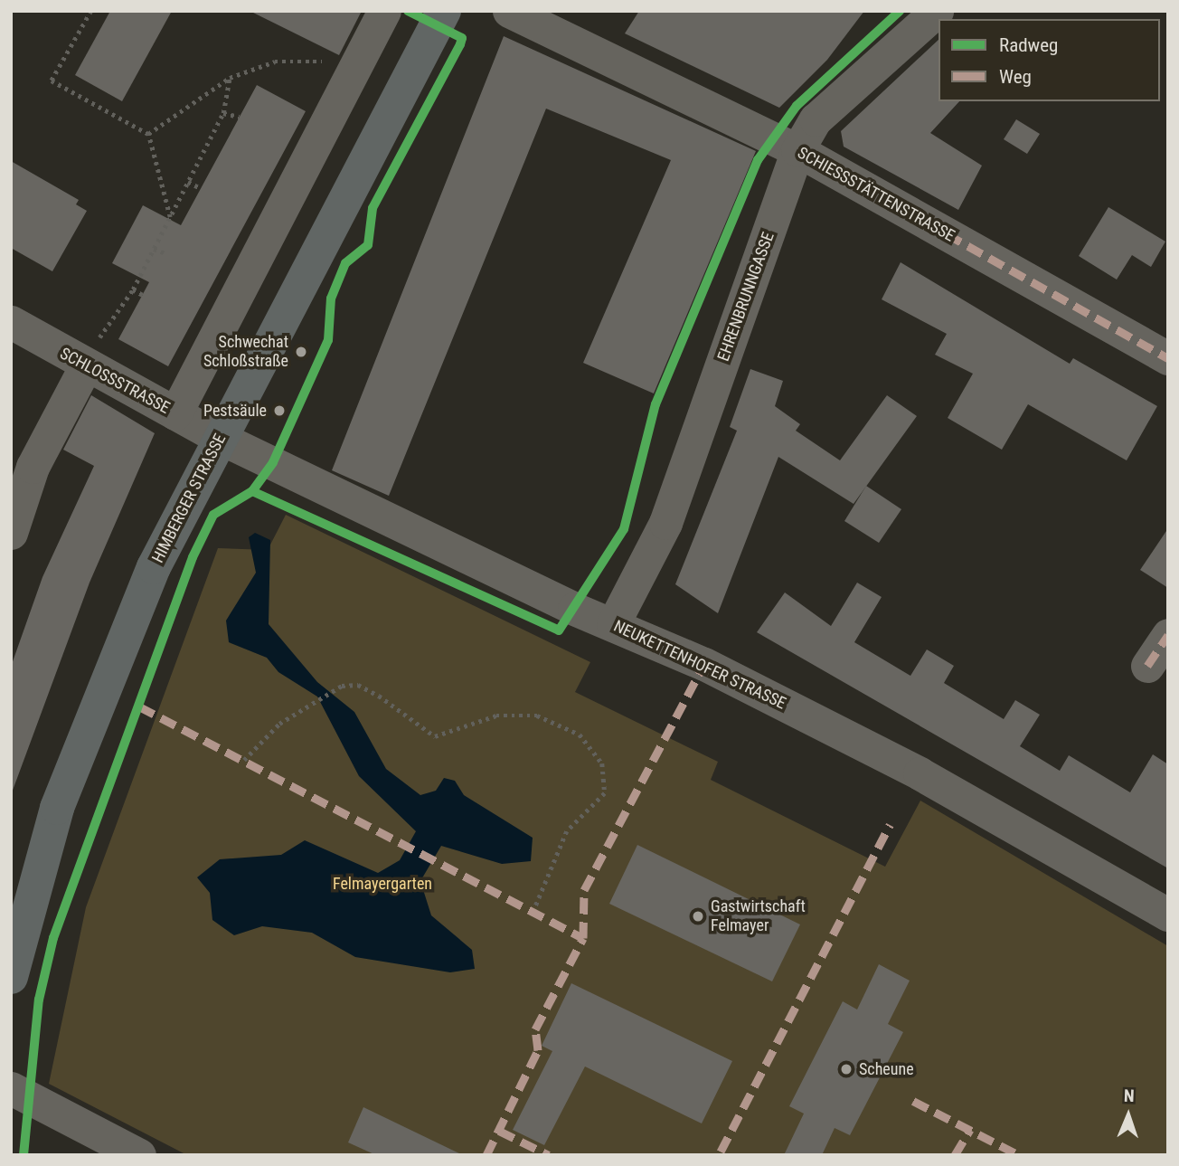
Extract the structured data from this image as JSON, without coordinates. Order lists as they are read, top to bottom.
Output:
{
  "streets": {
    "main road": ["HIMBERGER STRASSE"],
    "street": [
      "SCHIESSSTÄTTENSTRASSE",
      "EHRENBRUNNGASSE",
      "SCHLOSSSTRASSE",
      "NEUKETTENHOFER STRASSE"
    ]
  },
  "crossings": [
    ["SCHIESSSTÄTTENSTRASSE", "EHRENBRUNNGASSE"],
    ["EHRENBRUNNGASSE", "NEUKETTENHOFER STRASSE"],
    ["SCHLOSSSTRASSE", "HIMBERGER STRASSE"],
    ["SCHLOSSSTRASSE", "NEUKETTENHOFER STRASSE"],
    ["HIMBERGER STRASSE", "NEUKETTENHOFER STRASSE"]
  ],
  "parks": ["Felmayergarten"],
  "places": [
    "Schwechat Schloßstraße",
    "Pestsäule",
    "Gastwirtschaft Felmayer",
    "Scheune"
  ],
  "legend": ["Radweg", "Weg"],
  "north": "top"
}
